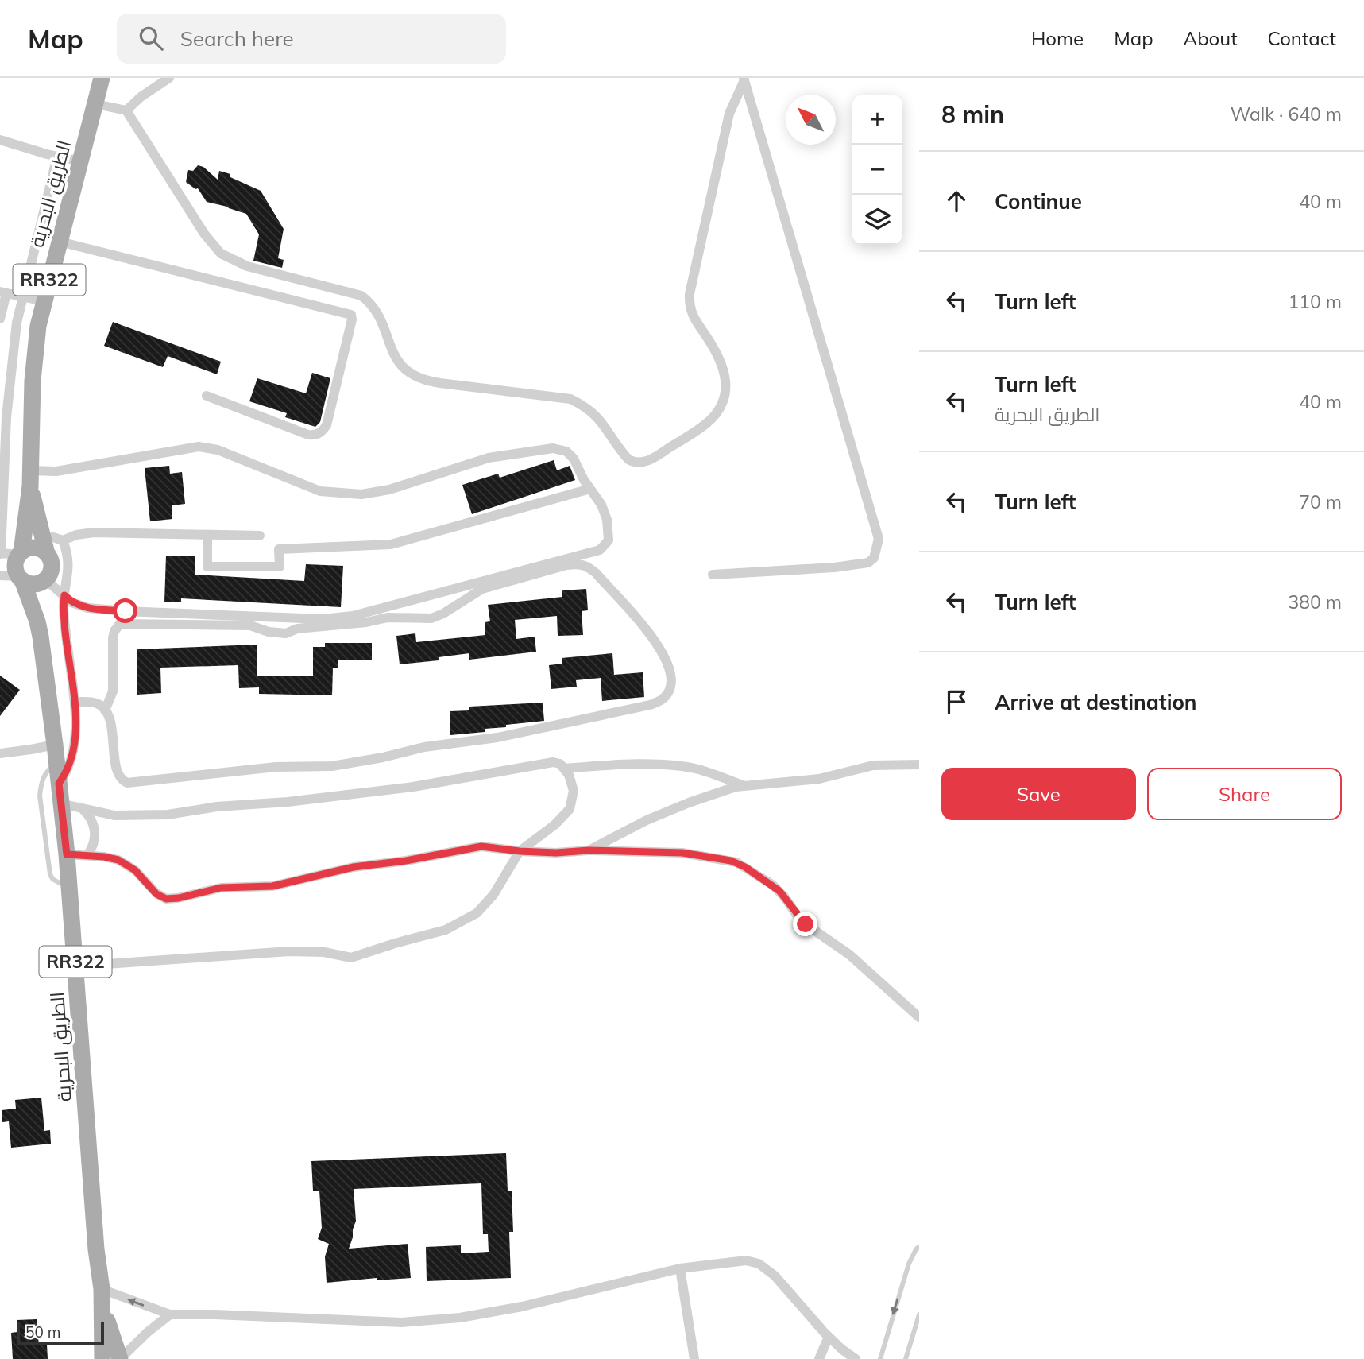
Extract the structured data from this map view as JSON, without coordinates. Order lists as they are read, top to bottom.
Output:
{
  "streets": {
    "main road": ["الطريق البحرية", "RR322"]
  },
  "crossings": [
    ["الطريق البحرية", "RR322"]
  ],
  "scale_bar": "50 m",
  "north": "top left",
  "page": {
    "header": "Map",
    "search": "Search here",
    "nav": [
      "Home",
      "Map",
      "About",
      "Contact"
    ],
    "heading": ["8 min", "Walk · 640 m"],
    "map_buttons": ["+", "−"],
    "list": [
      ["Continue", "40 m"],
      ["Turn left", "110 m"],
      ["Turn left", "الطريق البحرية", "40 m"],
      ["Turn left", "70 m"],
      ["Turn left", "380 m"],
      "Arrive at destination"
    ],
    "buttons": ["Save", "Share"],
    "scale": "50 m"
  }
}
